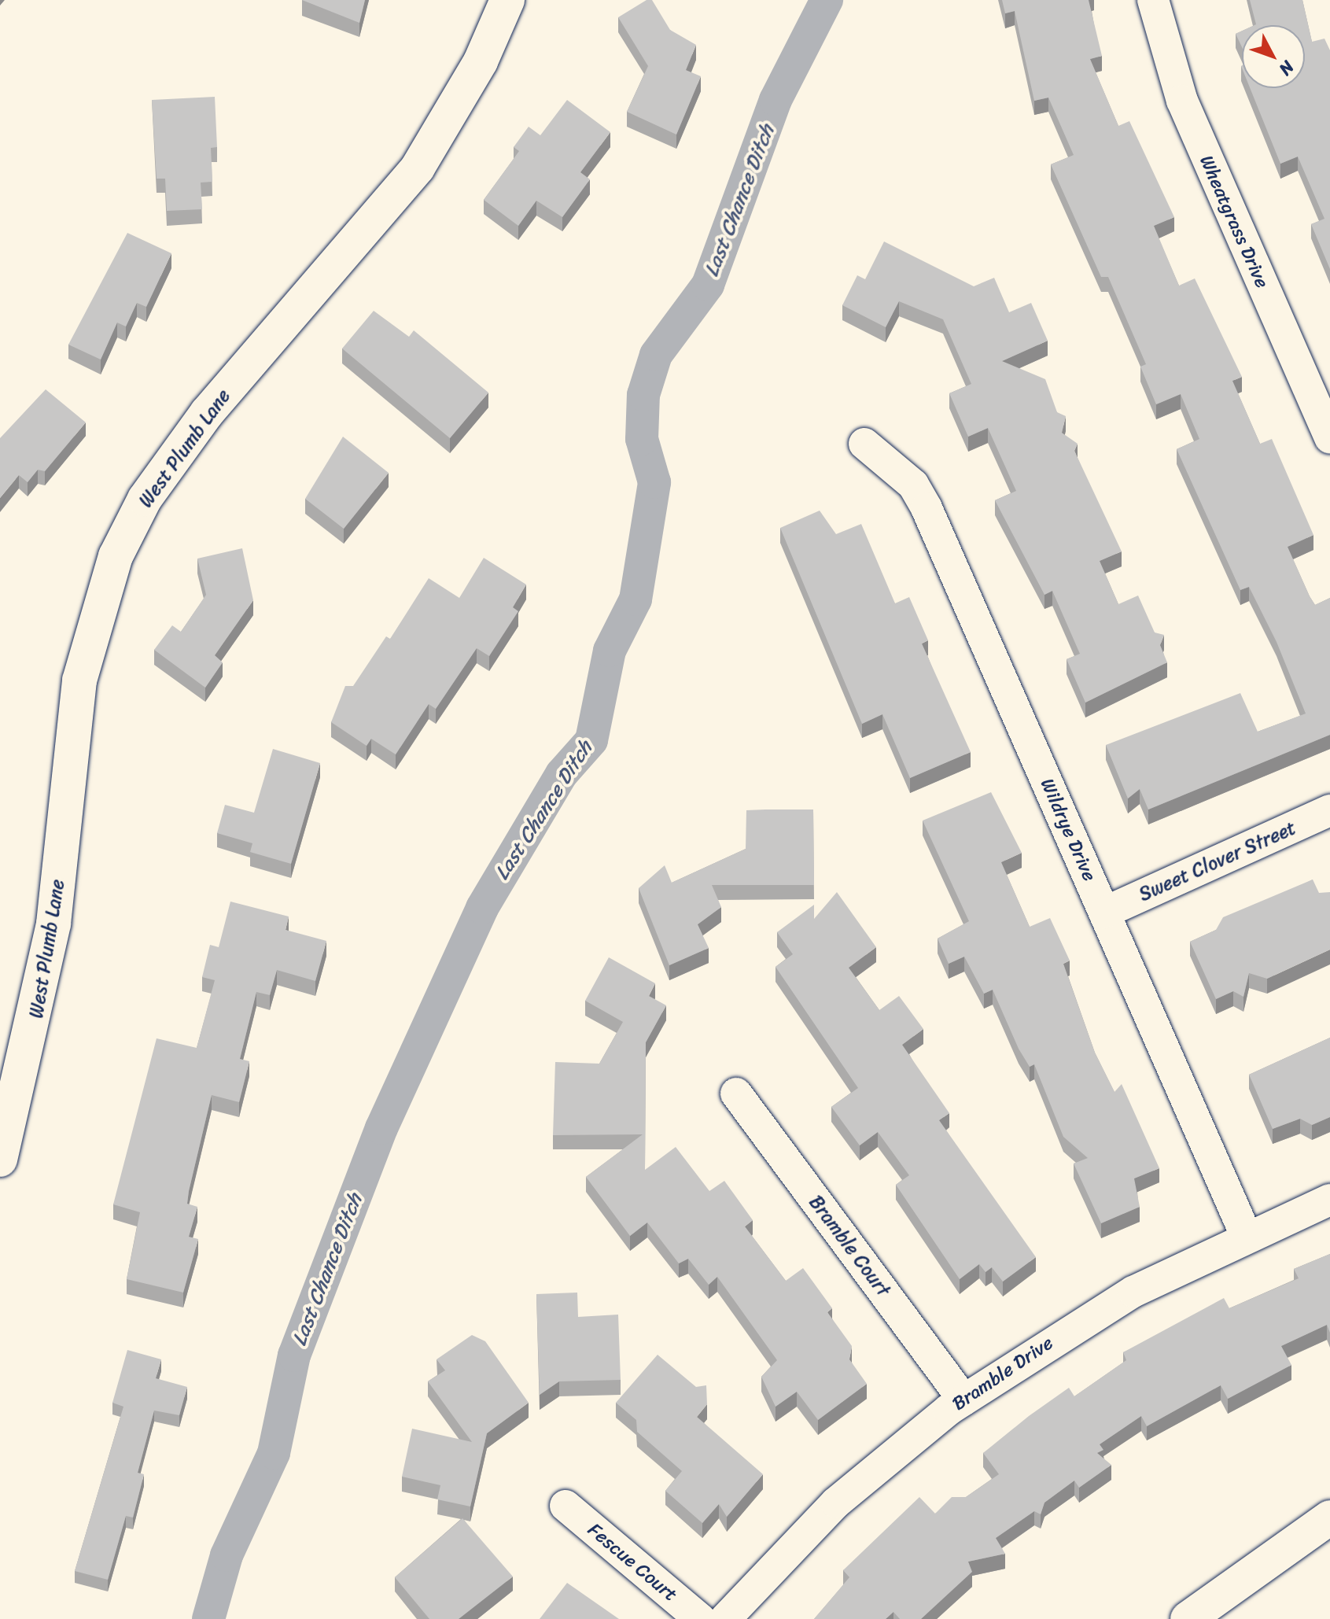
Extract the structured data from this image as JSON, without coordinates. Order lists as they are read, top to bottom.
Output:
{
  "streets": {
    "main road": ["West Plumb Lane"],
    "street": [
      "Wheatgrass Drive",
      "Wildrye Drive",
      "Sweet Clover Street",
      "Bramble Court",
      "Bramble Drive",
      "Fescue Court"
    ]
  },
  "crossings": [
    ["Wildrye Drive", "Sweet Clover Street"],
    ["Wildrye Drive", "Bramble Drive"],
    ["Bramble Court", "Bramble Drive"]
  ],
  "water": ["Last Chance Ditch"],
  "north": "bottom right"
}
